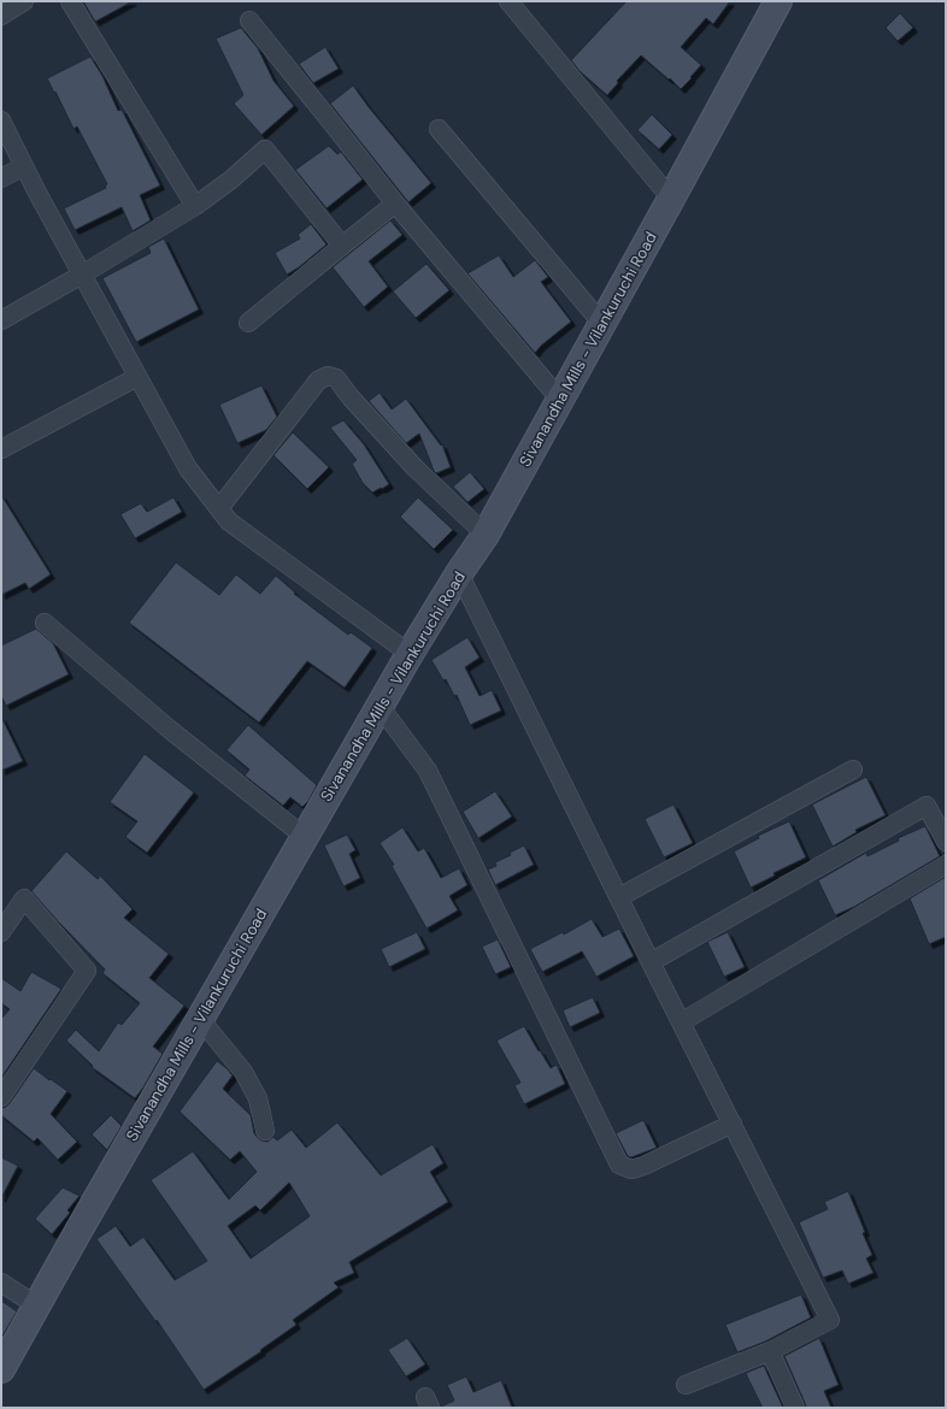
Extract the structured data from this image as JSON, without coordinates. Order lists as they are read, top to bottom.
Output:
{
  "streets": {
    "main road": ["Sivanandha Mills - Vilankuruchi Road"]
  }
}
